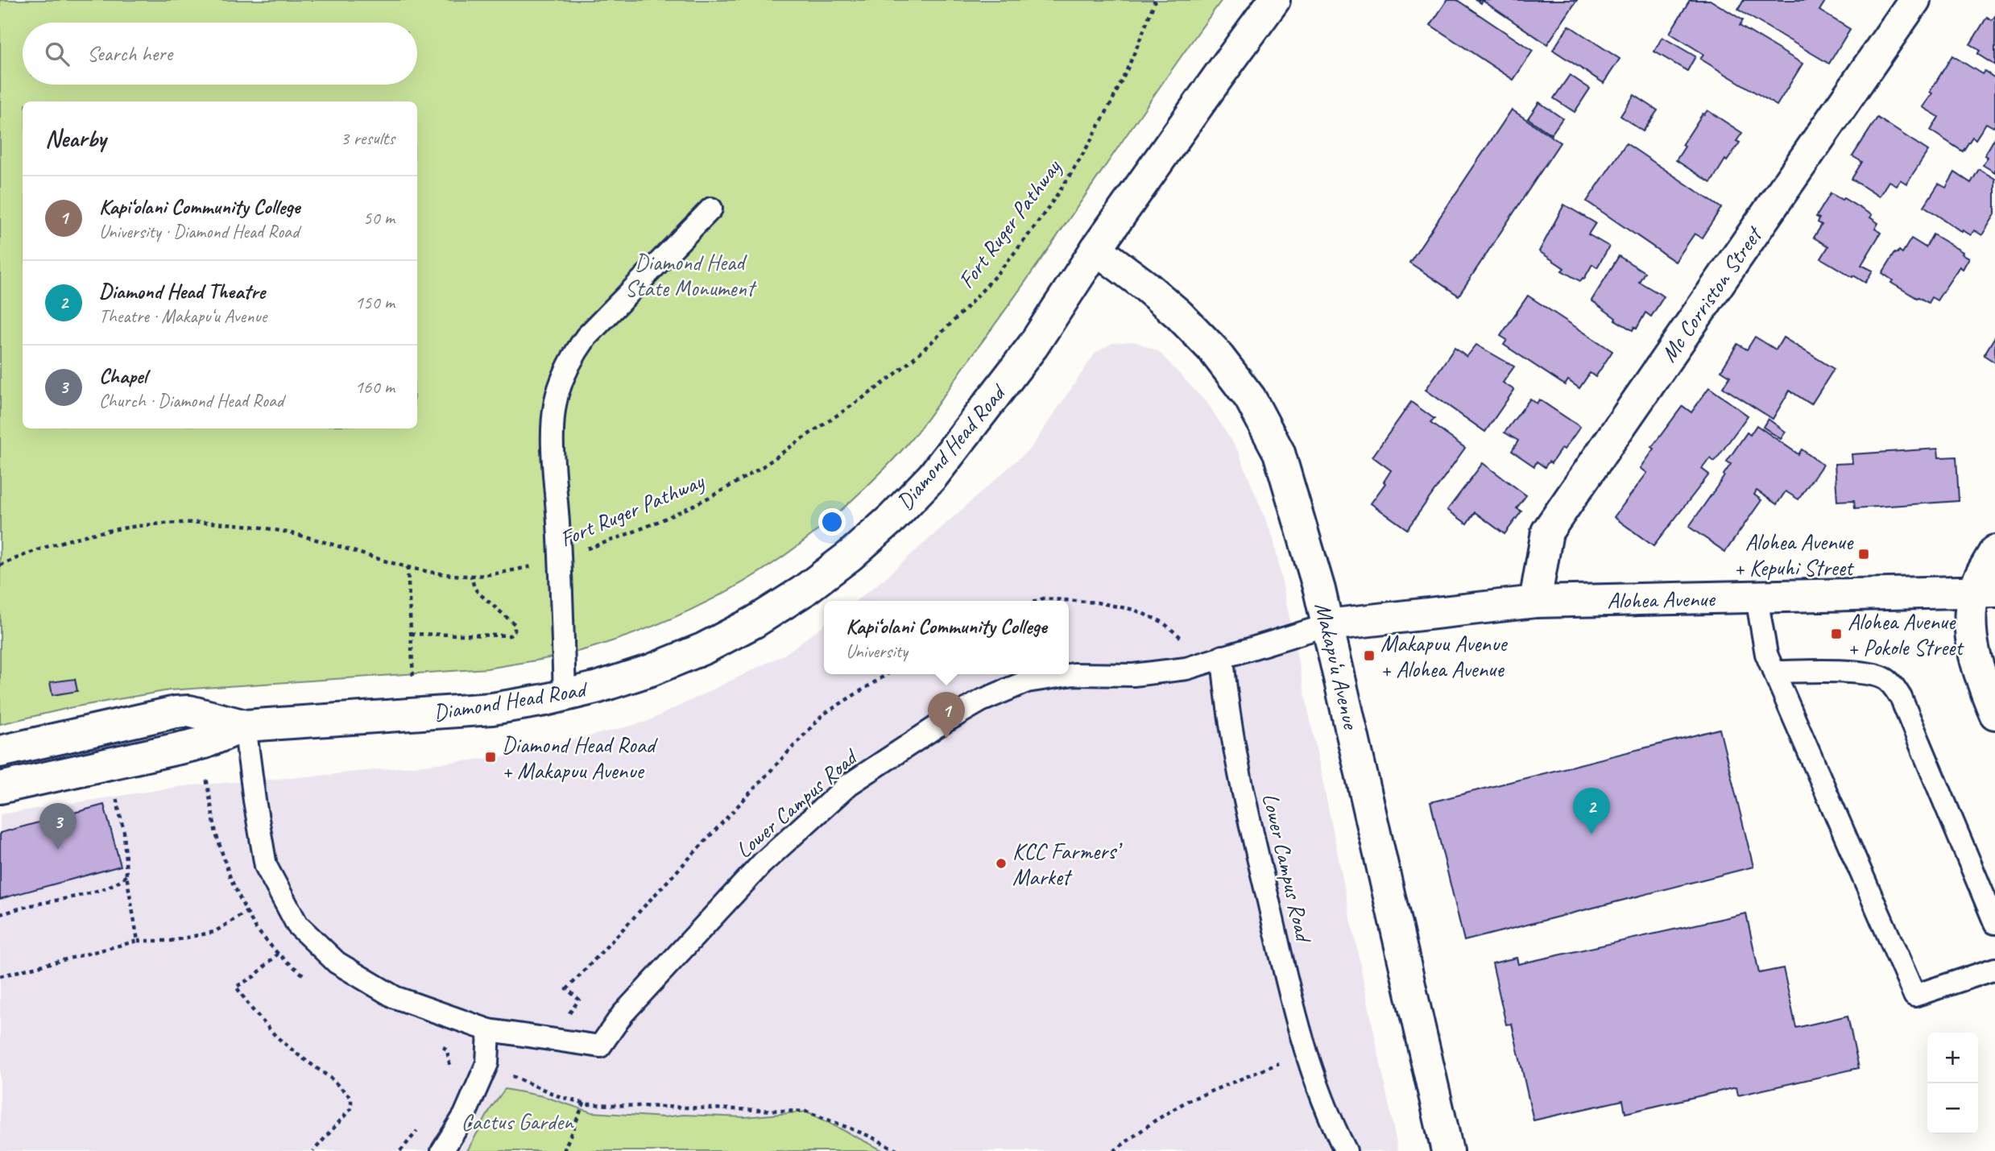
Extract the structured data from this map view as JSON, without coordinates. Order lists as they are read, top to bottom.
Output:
{
  "streets": {
    "street": [
      "Mc Corriston Street",
      "Diamond Head Road",
      "Alohea Avenue",
      "Makapu‘u Avenue"
    ],
    "lane": ["Lower Campus Road"],
    "path": ["Fort Ruger Pathway"]
  },
  "crossings": [
    ["Mc Corriston Street", "Alohea Avenue"],
    ["Diamond Head Road", "Makapu‘u Avenue"],
    ["Diamond Head Road", "Lower Campus Road"],
    ["Alohea Avenue", "Makapu‘u Avenue"]
  ],
  "parks": ["Diamond Head State Monument", "Cactus Garden"],
  "places": {
    "transit": [
      "Alohea Avenue + Kepuhi Street",
      "Alohea Avenue + Pokole Street",
      "Makapuu Avenue + Alohea Avenue",
      "Diamond Head Road + Makapuu Avenue"
    ],
    "other": ["KCC Farmers’ Market"]
  },
  "page": {
    "search": "Search here",
    "heading": ["Nearby", "3 results"],
    "list": [
      {
        "mark": "1",
        "name": "Kapi‘olani Community College",
        "note": "University · Diamond Head Road",
        "value": "50 m"
      },
      {
        "mark": "2",
        "name": "Diamond Head Theatre",
        "note": "Theatre · Makapu‘u Avenue",
        "value": "150 m"
      },
      {
        "mark": "3",
        "name": "Chapel",
        "note": "Church · Diamond Head Road",
        "value": "160 m"
      }
    ],
    "popup": ["Kapi‘olani Community College", "University"],
    "pins": ["1", "2", "3"],
    "map_buttons": ["+", "−"]
  }
}
